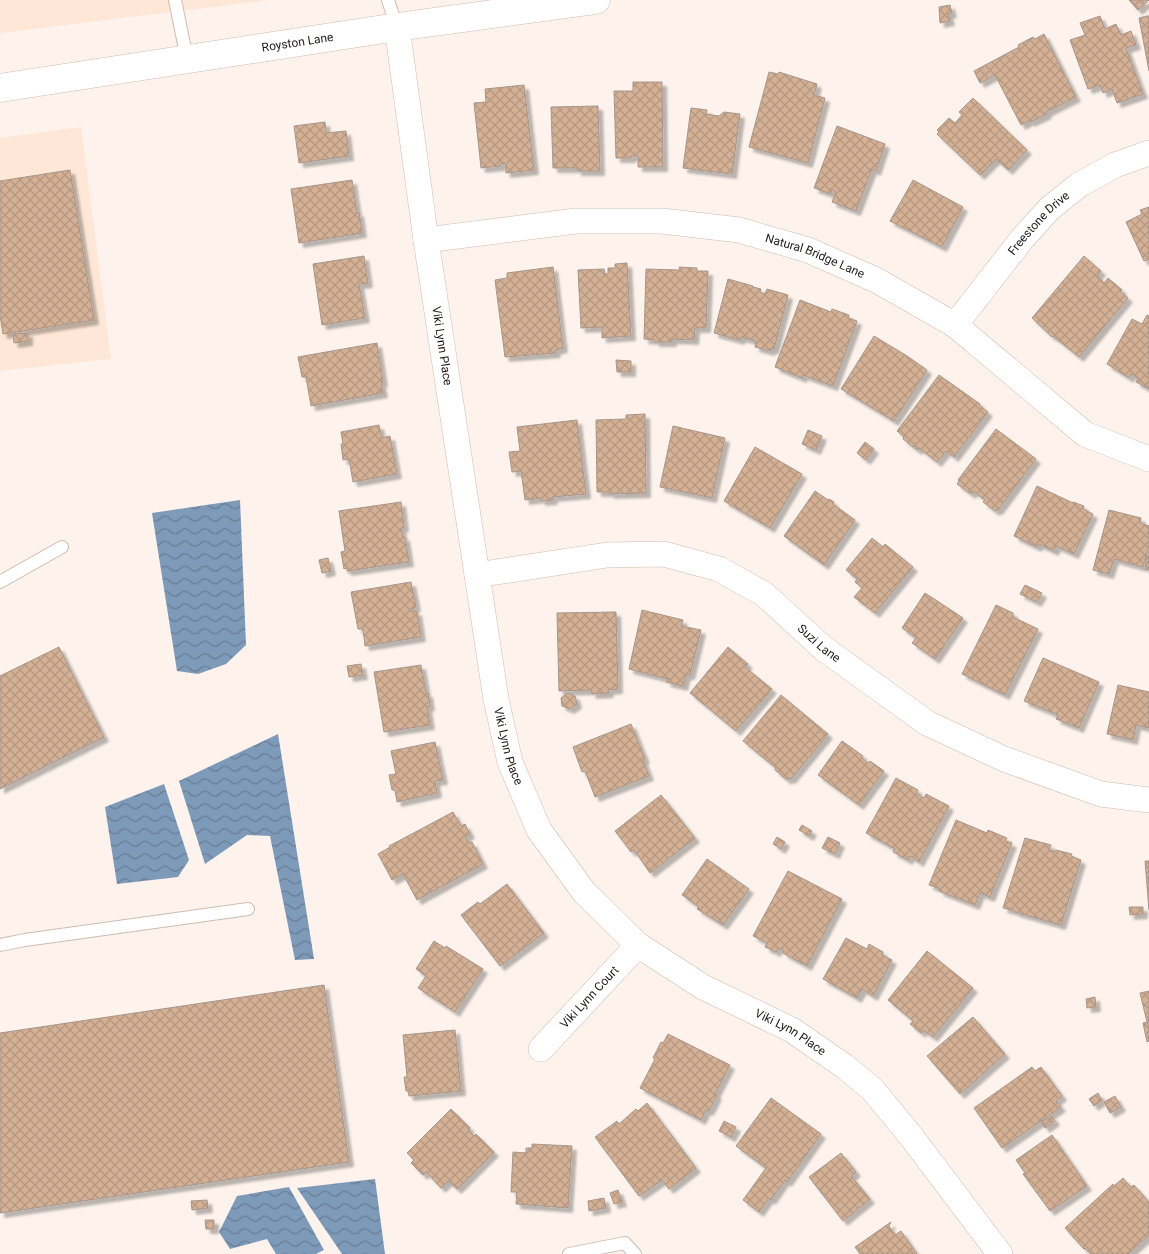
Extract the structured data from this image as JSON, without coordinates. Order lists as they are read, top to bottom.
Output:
{
  "streets": {
    "street": [
      "Royston Lane",
      "Freestone Drive",
      "Natural Bridge Lane",
      "Viki Lynn Place",
      "Suzi Lane",
      "Viki Lynn Court"
    ]
  },
  "crossings": [
    ["Royston Lane", "Viki Lynn Place"],
    ["Freestone Drive", "Natural Bridge Lane"],
    ["Natural Bridge Lane", "Viki Lynn Place"],
    ["Viki Lynn Place", "Suzi Lane"],
    ["Viki Lynn Place", "Viki Lynn Court"]
  ]
}
